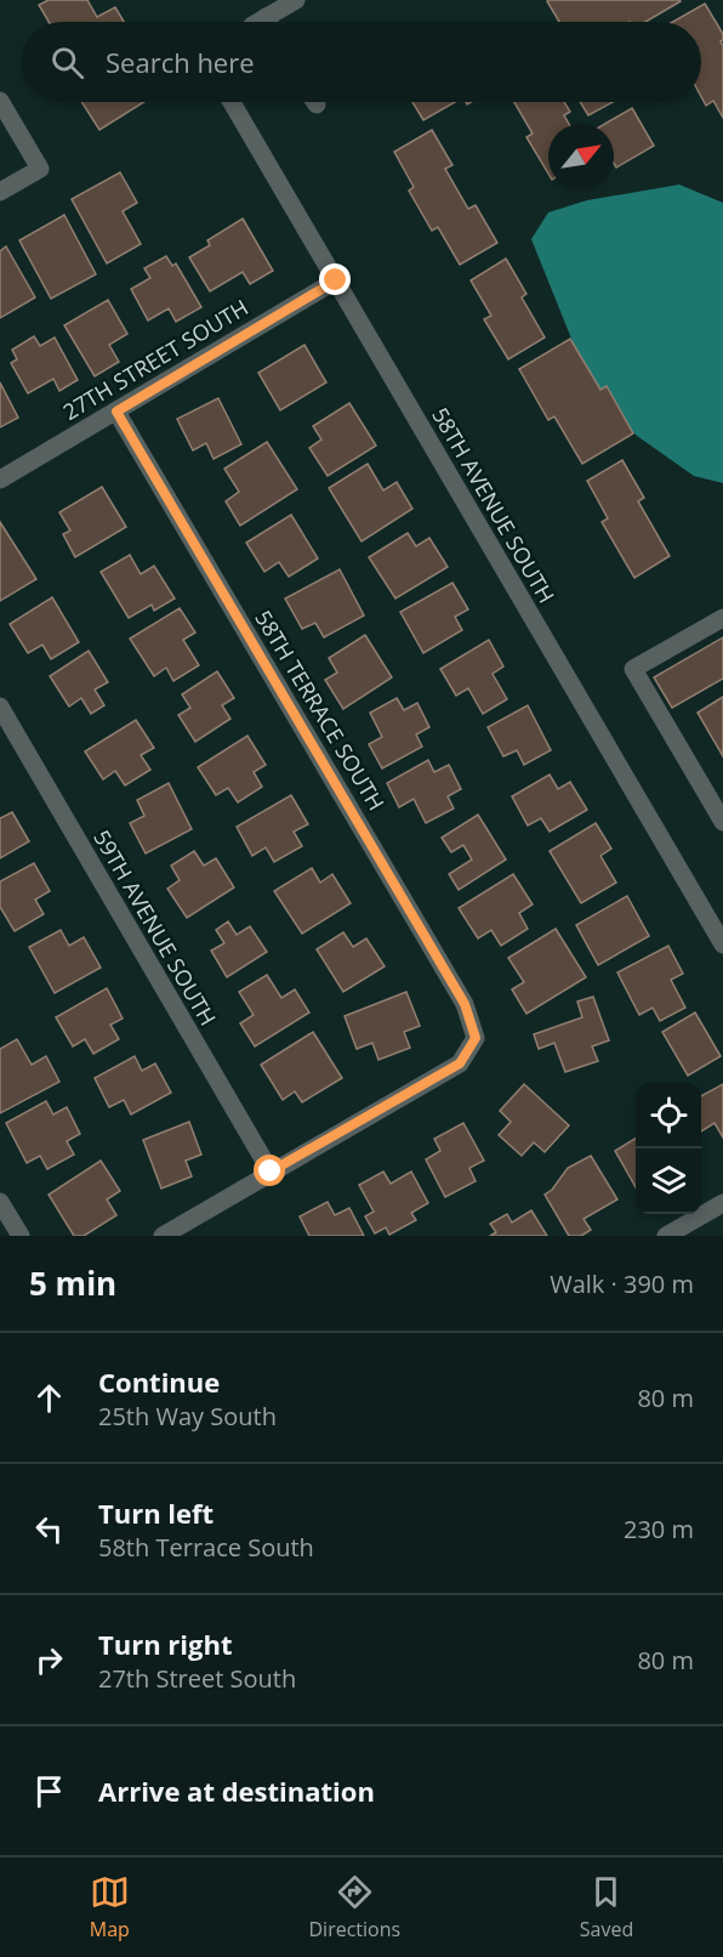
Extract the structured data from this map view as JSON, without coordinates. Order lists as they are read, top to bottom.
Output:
{
  "streets": {
    "street": [
      "27TH STREET SOUTH",
      "58TH AVENUE SOUTH",
      "58TH TERRACE SOUTH",
      "59TH AVENUE SOUTH"
    ]
  },
  "crossings": [
    ["27TH STREET SOUTH", "58TH AVENUE SOUTH"],
    ["27TH STREET SOUTH", "58TH TERRACE SOUTH"],
    ["58TH TERRACE SOUTH", "59TH AVENUE SOUTH"]
  ],
  "north": "top right",
  "page": {
    "search": "Search here",
    "heading": ["5 min", "Walk · 390 m"],
    "list": [
      ["Continue", "25th Way South", "80 m"],
      ["Turn left", "58th Terrace South", "230 m"],
      ["Turn right", "27th Street South", "80 m"],
      "Arrive at destination"
    ],
    "nav": ["Map", "Directions", "Saved"]
  }
}
